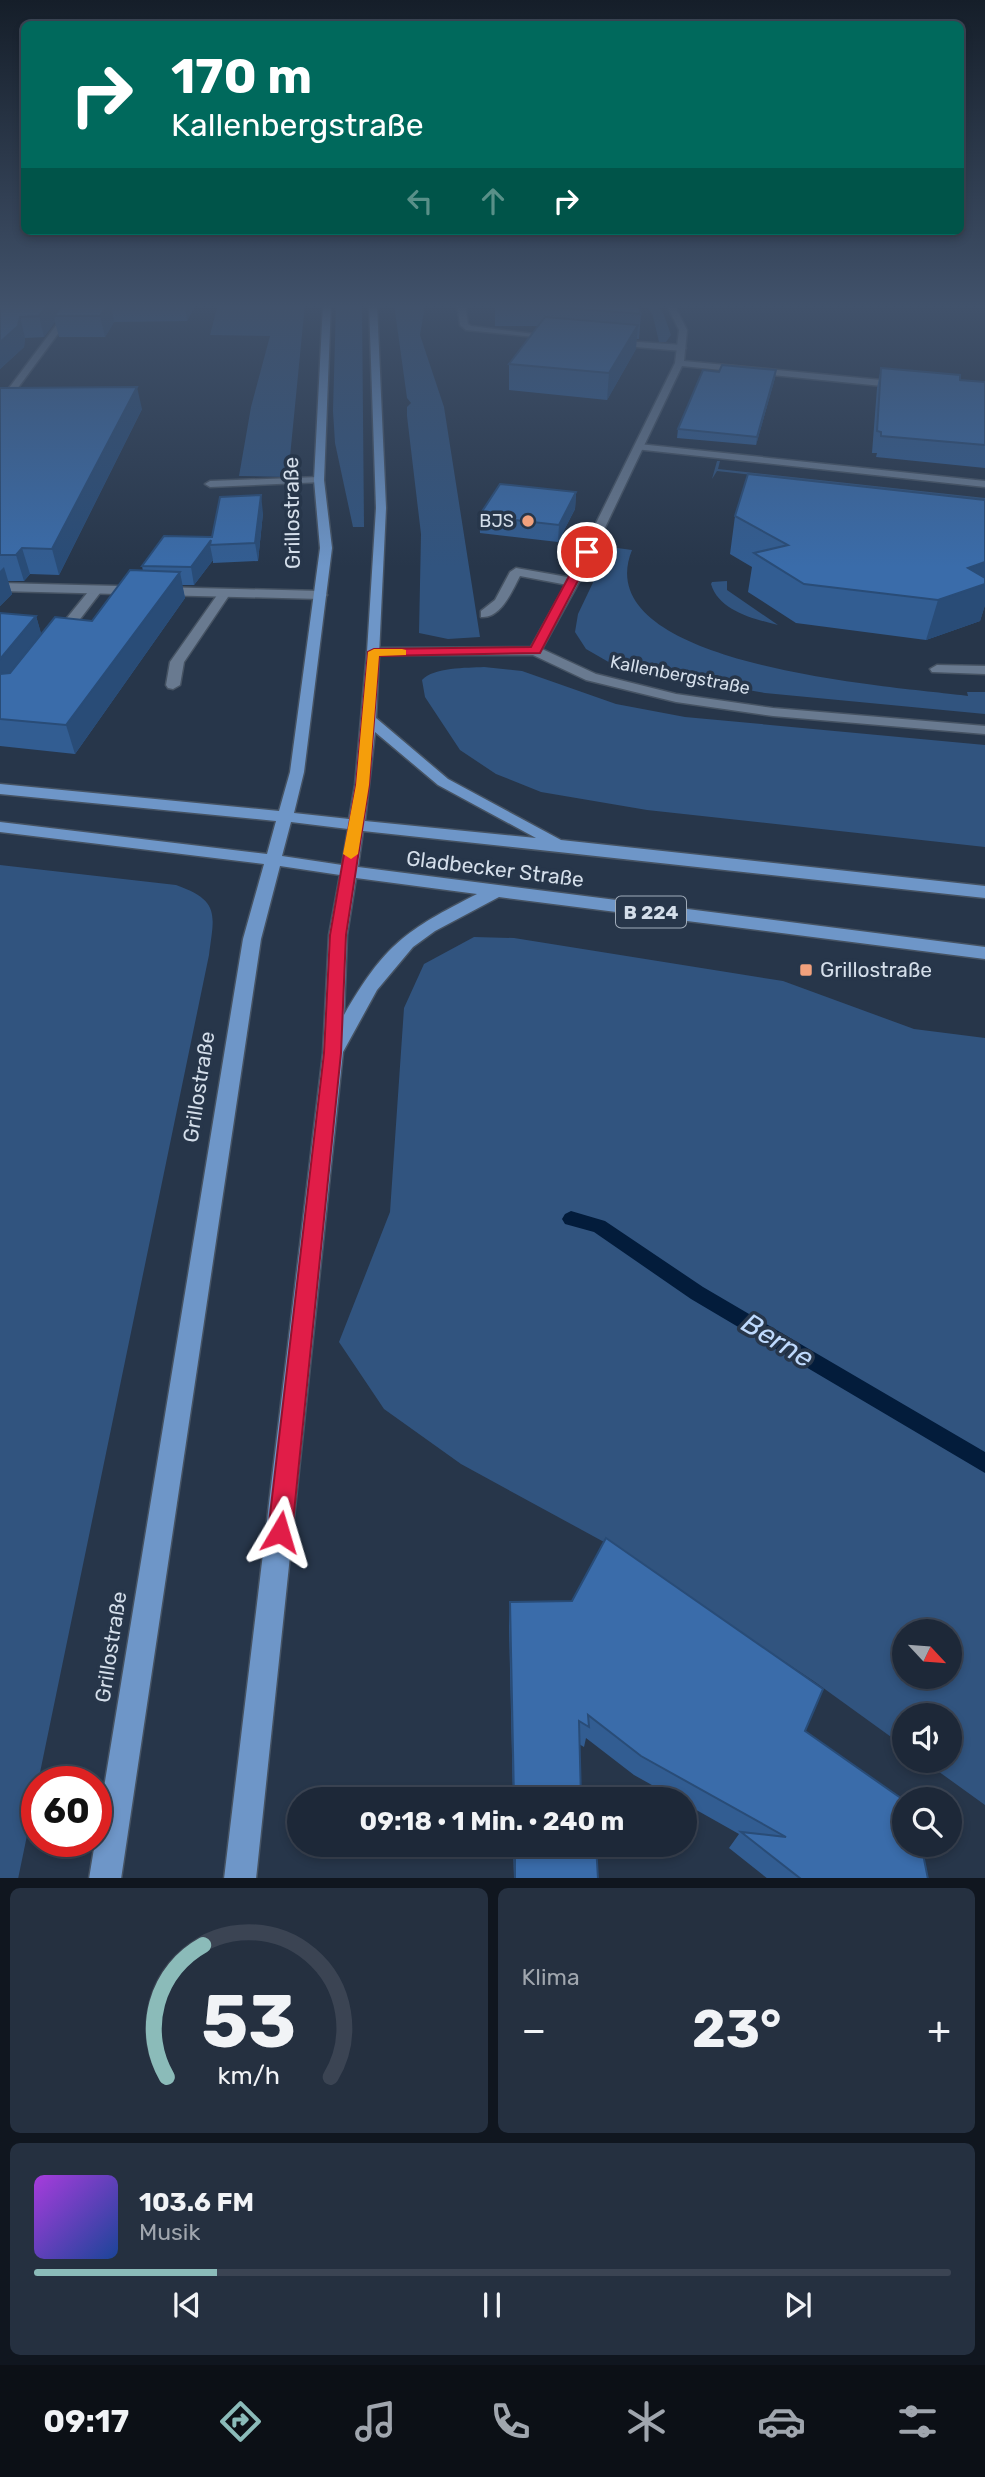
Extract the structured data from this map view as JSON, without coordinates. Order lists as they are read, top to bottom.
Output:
{
  "streets": {
    "main road": ["Grillostraße", "Gladbecker Straße", "B 224"],
    "street": ["Kallenbergstraße"]
  },
  "crossings": [
    ["Grillostraße", "Gladbecker Straße"]
  ],
  "water": ["Berne"],
  "places": {
    "other": ["BJS"],
    "transit": ["Grillostraße"]
  },
  "north": "bottom right",
  "page": {
    "turn": ["170 m", "Kallenbergstraße"],
    "limit": "60",
    "trip": "09:18 · 1 Min. · 240 m",
    "tile": "Klima",
    "heat": ["−", "23°", "+"],
    "song": ["103.6 FM", "Musik"],
    "tabs": "09:17",
    "gauge": ["53", "km/h"]
  }
}
